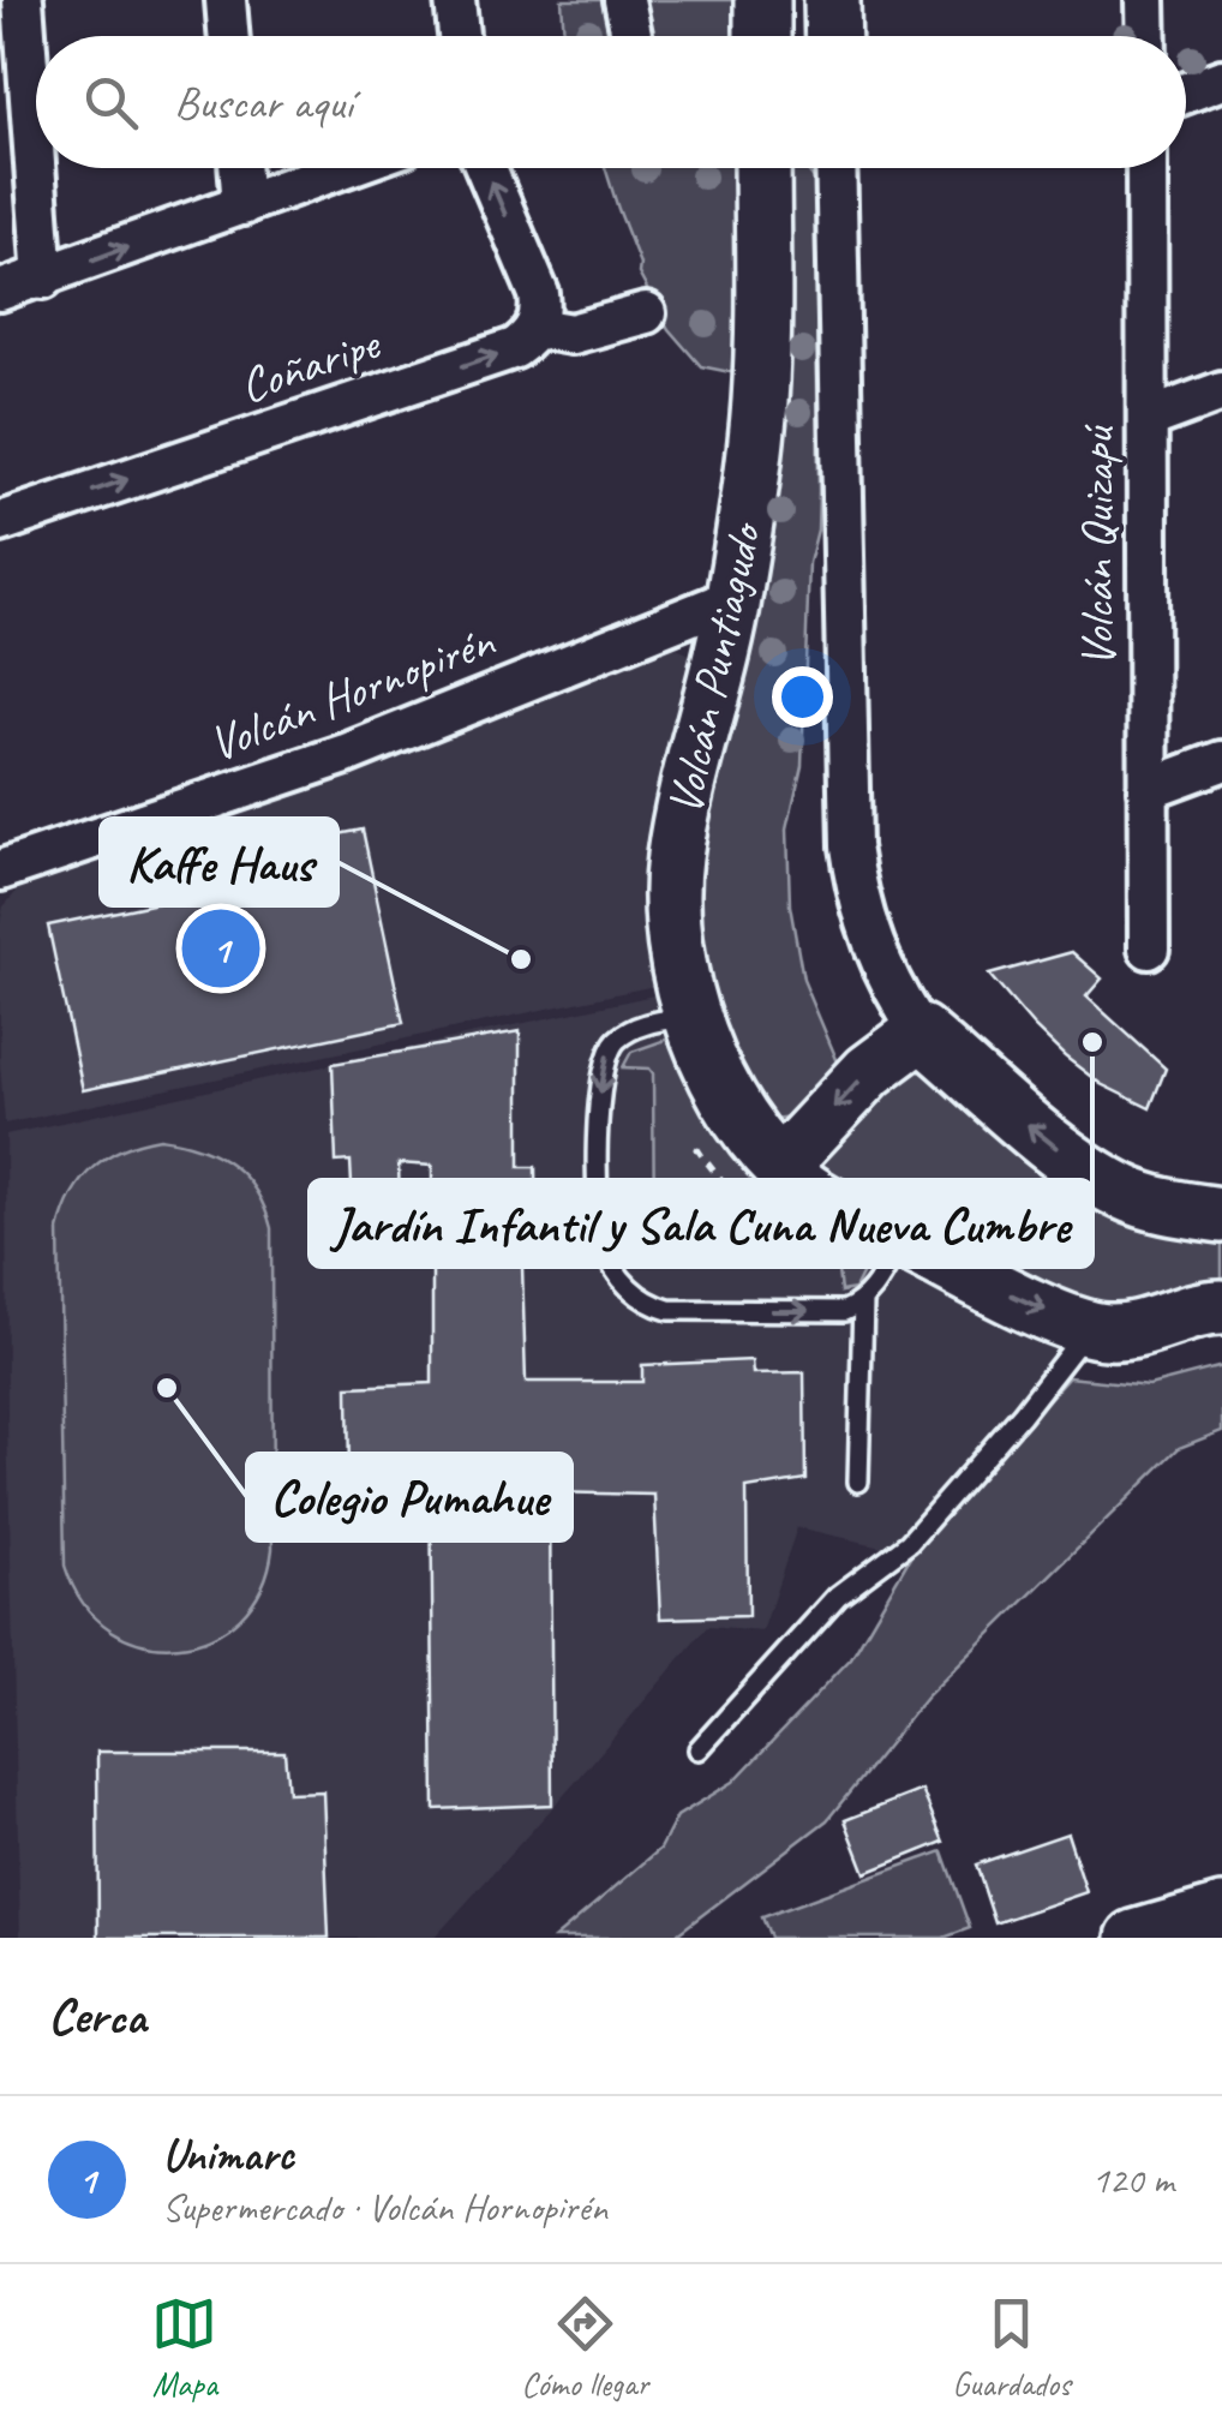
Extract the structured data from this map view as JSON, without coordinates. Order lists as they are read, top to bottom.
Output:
{
  "streets": {
    "main road": ["Volcán Puntiagudo"],
    "street": ["Coñaripe", "Volcán Quizapú", "Volcán Hornopirén"]
  },
  "crossings": [
    ["Volcán Puntiagudo", "Volcán Hornopirén"]
  ],
  "places": ["Kaffe Haus", "Jardín Infantil y Sala Cuna Nueva Cumbre", "Colegio Pumahue"],
  "page": {
    "search": "Buscar aquí",
    "pins": "1",
    "heading": "Cerca",
    "list": [
      {
        "mark": "1",
        "name": "Unimarc",
        "note": "Supermercado · Volcán Hornopirén",
        "value": "120 m"
      }
    ],
    "nav": ["Mapa", "Cómo llegar", "Guardados"]
  }
}
